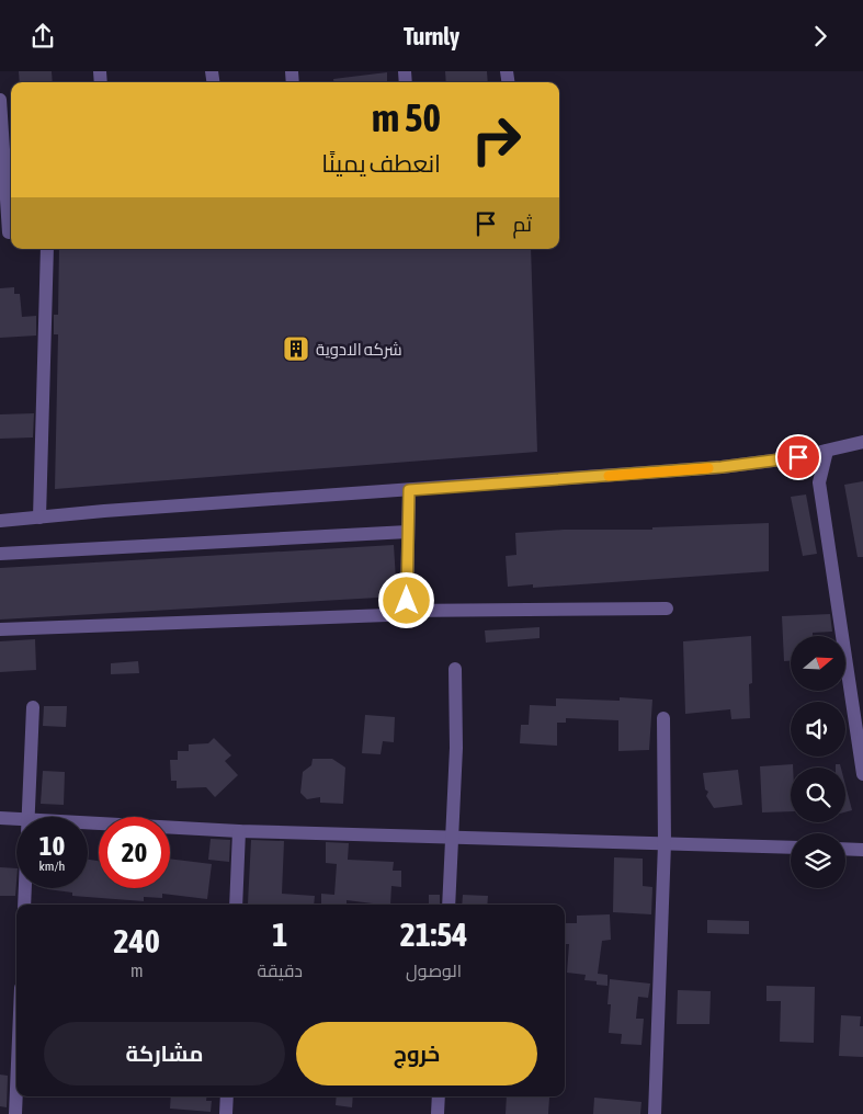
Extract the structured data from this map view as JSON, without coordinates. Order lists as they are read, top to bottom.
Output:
{
  "places": {
    "building": ["شركه الادوية"]
  },
  "north": "right",
  "page": {
    "header": "Turnly",
    "turn": ["50 m", "انعطف يمينًا"],
    "then": "ثم",
    "speed": "10 km/h",
    "limit": "20",
    "eta": [
      "21:54",
      "الوصول",
      "1",
      "دقيقة",
      "240",
      "m"
    ],
    "buttons": ["خروج", "مشاركة"]
  }
}
